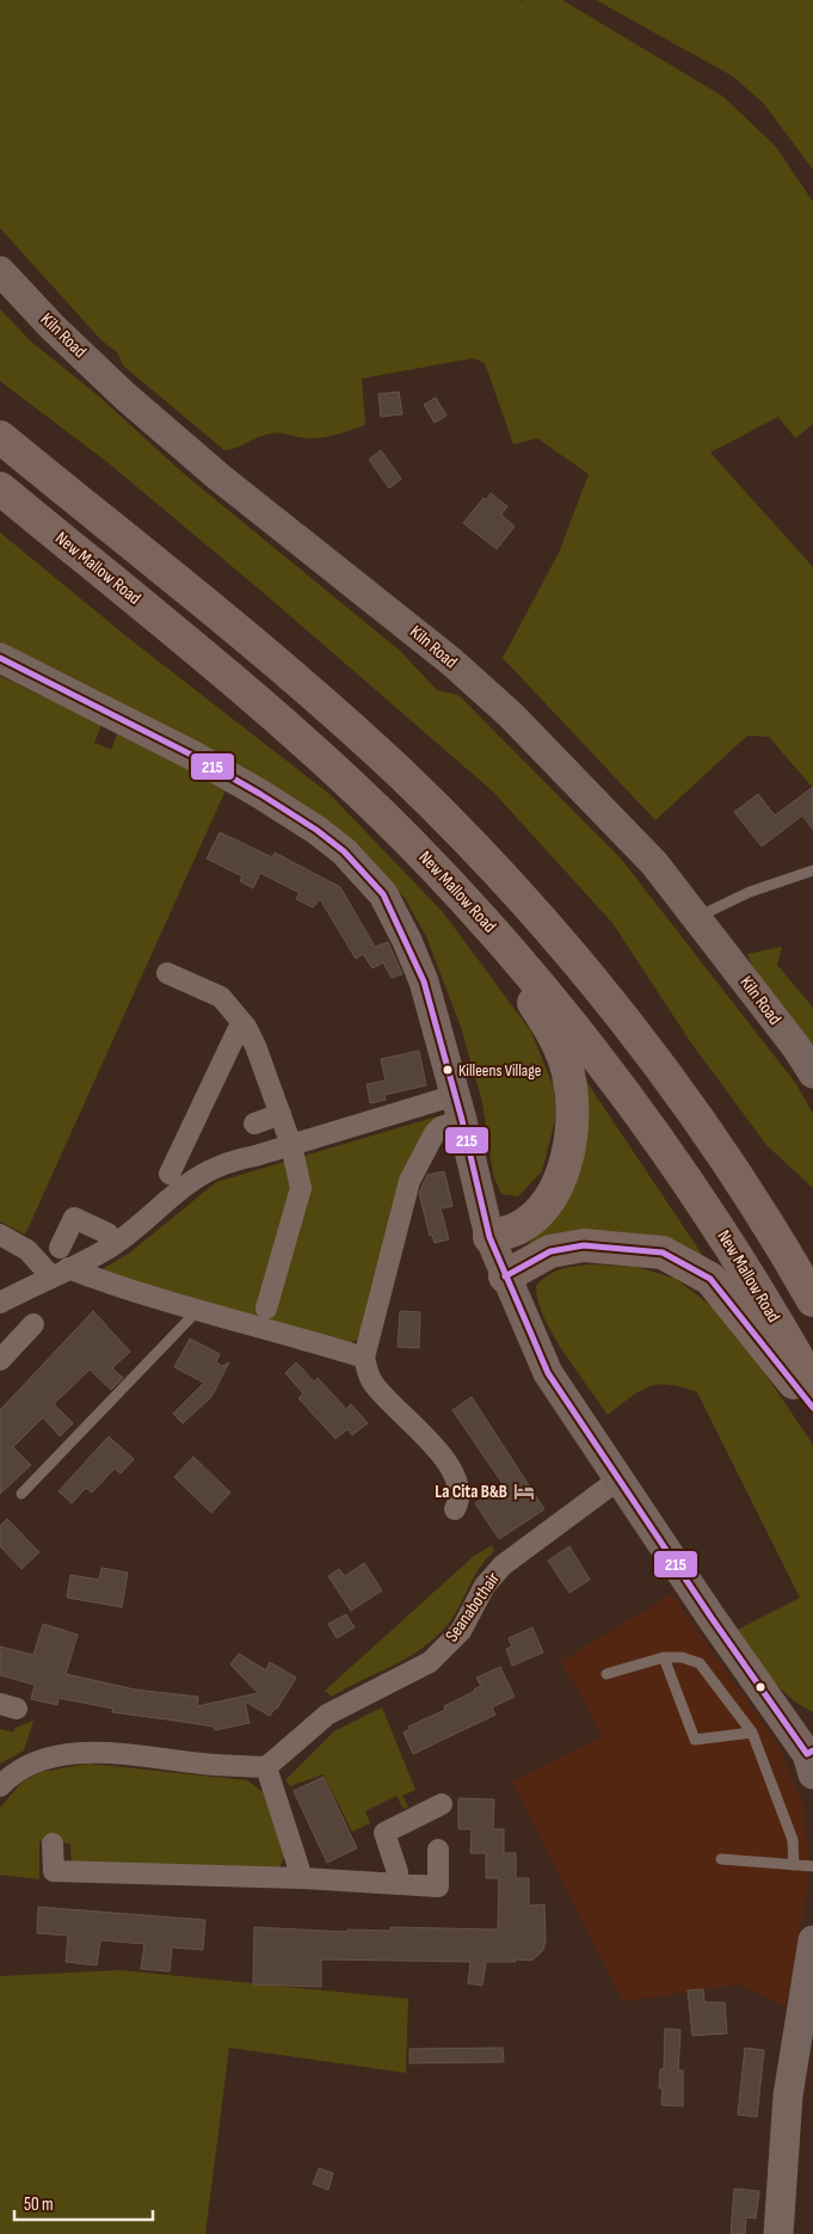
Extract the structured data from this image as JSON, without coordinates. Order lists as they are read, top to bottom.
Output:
{
  "streets": {
    "highway": ["New Mallow Road"],
    "street": ["Kiln Road", "Seanabothair"]
  },
  "places": {
    "other": ["Killeens Village"],
    "hotel": ["La Cita B&B"]
  },
  "lines": ["transit line 215"],
  "scale_bar": "50 m"
}
